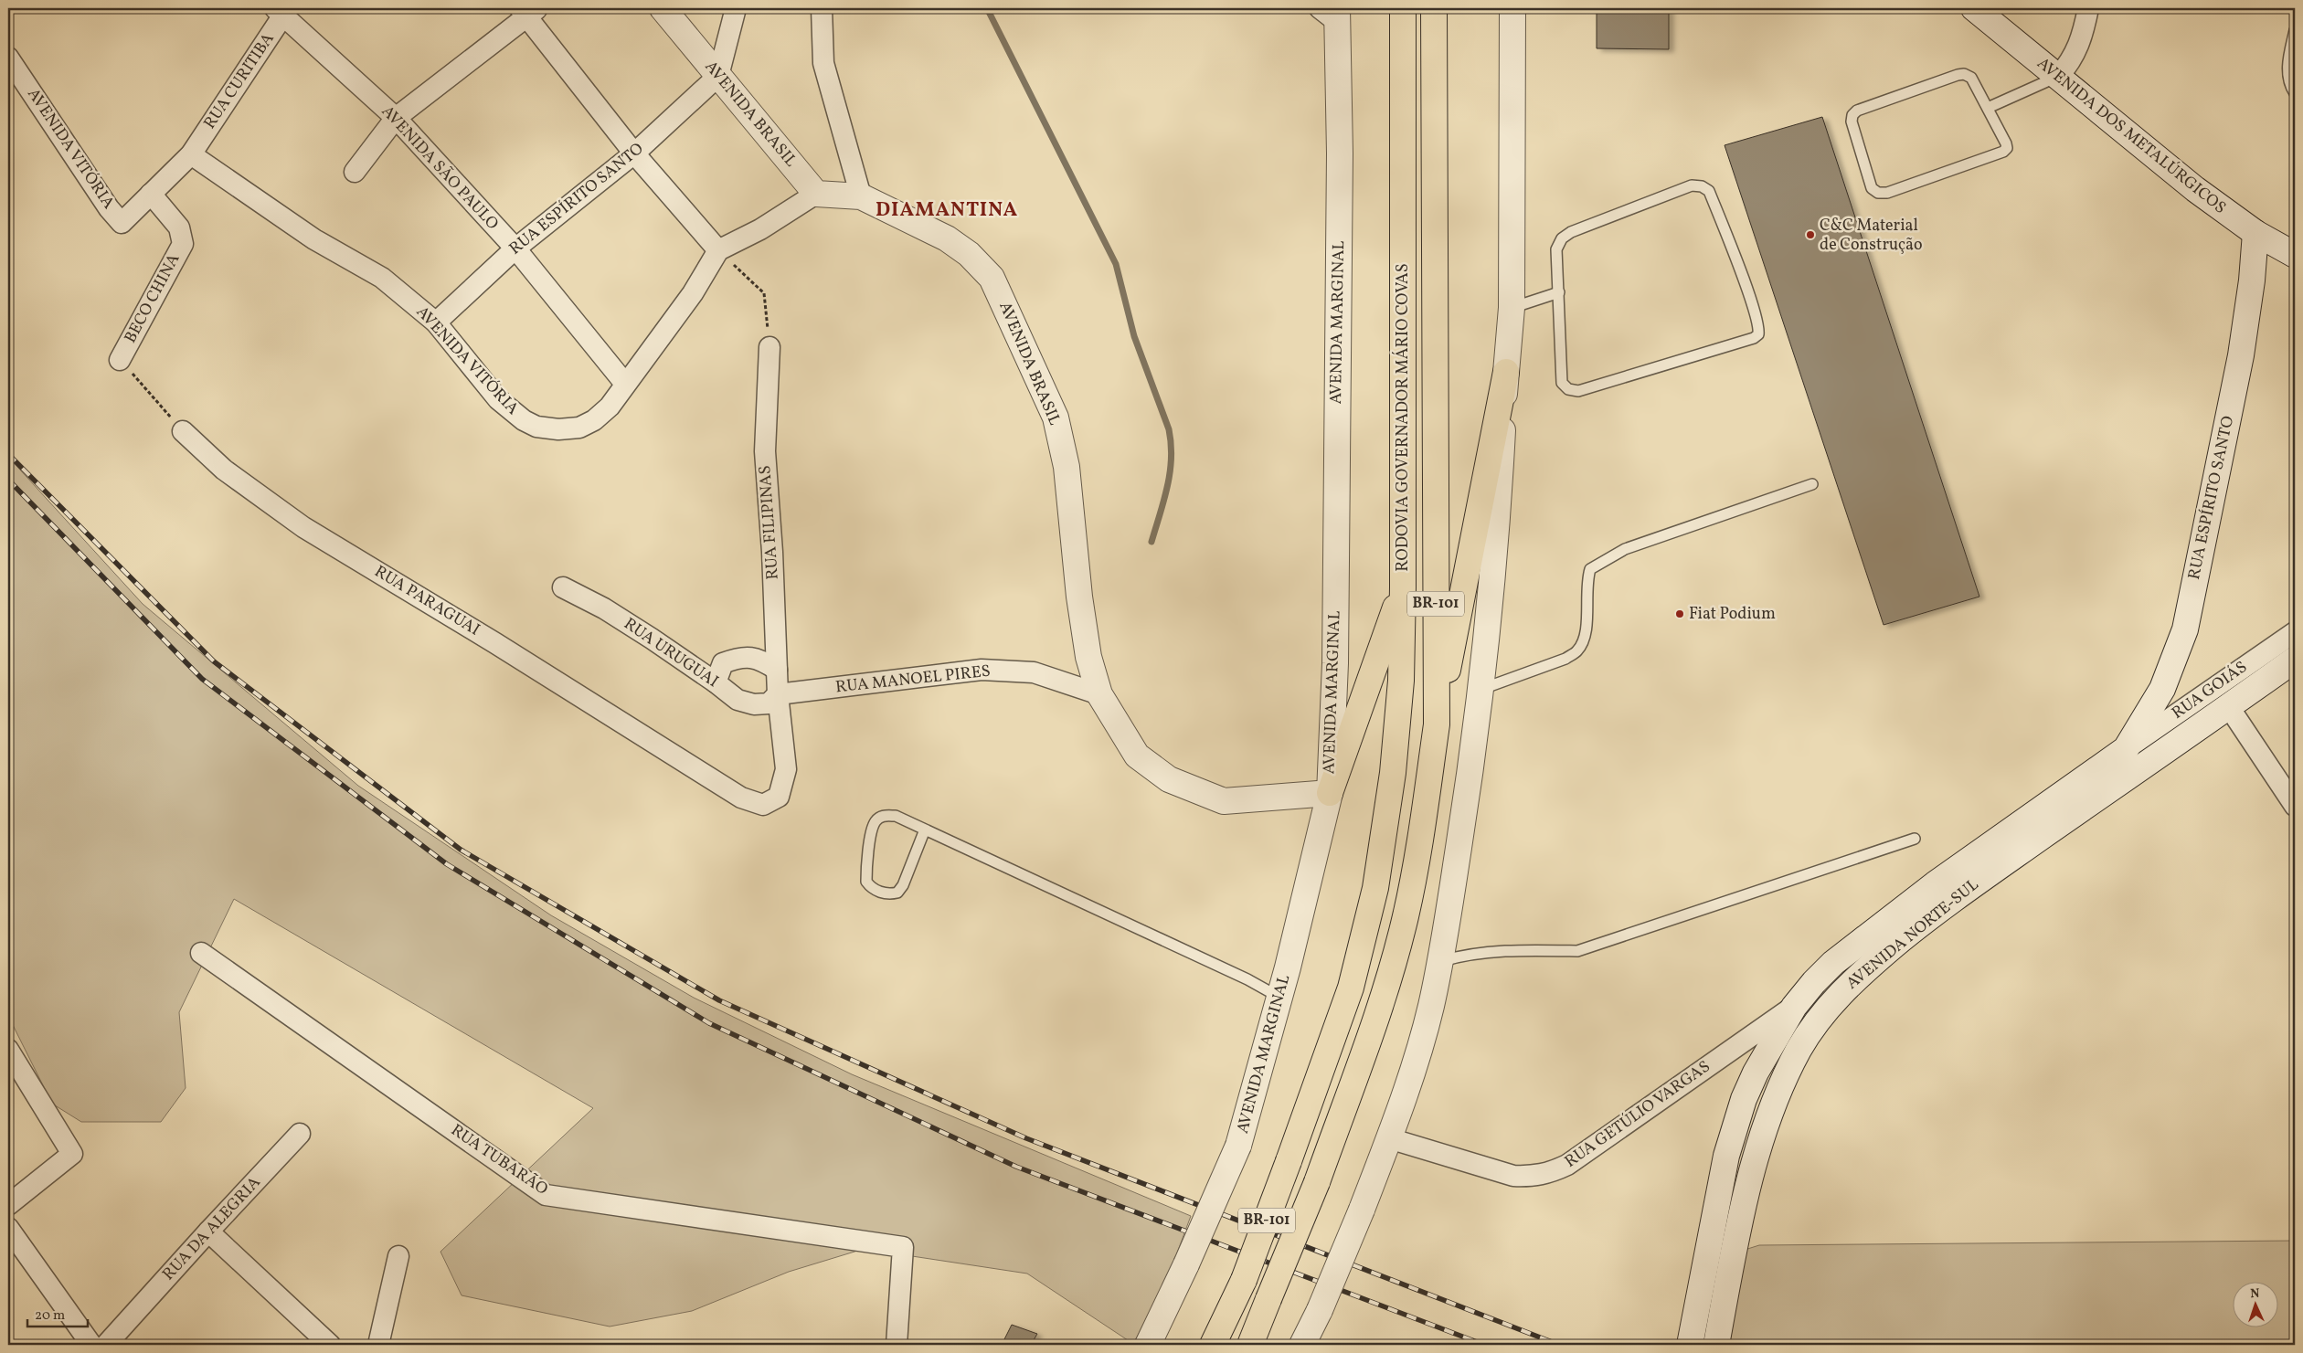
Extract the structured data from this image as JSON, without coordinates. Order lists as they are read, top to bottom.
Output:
{
  "streets": {
    "main road": ["RODOVIA GOVERNADOR MÁRIO COVAS", "BR-101"],
    "street": [
      "RUA CURITIBA",
      "AVENIDA BRASIL",
      "AVENIDA DOS METALÚRGICOS",
      "AVENIDA VITÓRIA",
      "AVENIDA SÃO PAULO",
      "RUA ESPÍRITO SANTO",
      "BECO CHINA",
      "AVENIDA MARGINAL",
      "RUA FILIPINAS",
      "RUA PARAGUAI",
      "RUA URUGUAI",
      "RUA MANOEL PIRES",
      "RUA GOIÁS",
      "AVENIDA NORTE-SUL",
      "RUA GETÚLIO VARGAS",
      "RUA TUBARÃO",
      "RUA DA ALEGRIA"
    ]
  },
  "crossings": [
    ["RUA CURITIBA", "AVENIDA VITÓRIA"],
    ["RUA CURITIBA", "AVENIDA SÃO PAULO"],
    ["AVENIDA BRASIL", "RUA ESPÍRITO SANTO"],
    ["AVENIDA BRASIL", "AVENIDA MARGINAL"],
    ["AVENIDA BRASIL", "RUA MANOEL PIRES"],
    ["AVENIDA DOS METALÚRGICOS", "RUA ESPÍRITO SANTO"],
    ["AVENIDA VITÓRIA", "AVENIDA SÃO PAULO"],
    ["AVENIDA VITÓRIA", "RUA ESPÍRITO SANTO"],
    ["AVENIDA VITÓRIA", "BECO CHINA"],
    ["AVENIDA SÃO PAULO", "RUA ESPÍRITO SANTO"],
    ["RUA ESPÍRITO SANTO", "RUA GOIÁS"],
    ["RUA ESPÍRITO SANTO", "AVENIDA NORTE-SUL"],
    ["RUA FILIPINAS", "RUA PARAGUAI"],
    ["RUA FILIPINAS", "RUA URUGUAI"],
    ["RUA FILIPINAS", "RUA MANOEL PIRES"],
    ["RUA URUGUAI", "RUA MANOEL PIRES"],
    ["RUA GOIÁS", "AVENIDA NORTE-SUL"],
    ["AVENIDA NORTE-SUL", "RUA GETÚLIO VARGAS"]
  ],
  "districts": ["DIAMANTINA"],
  "places": ["C&C Material de Construção", "Fiat Podium"],
  "scale_bar": "20 m",
  "north": "top"
}
